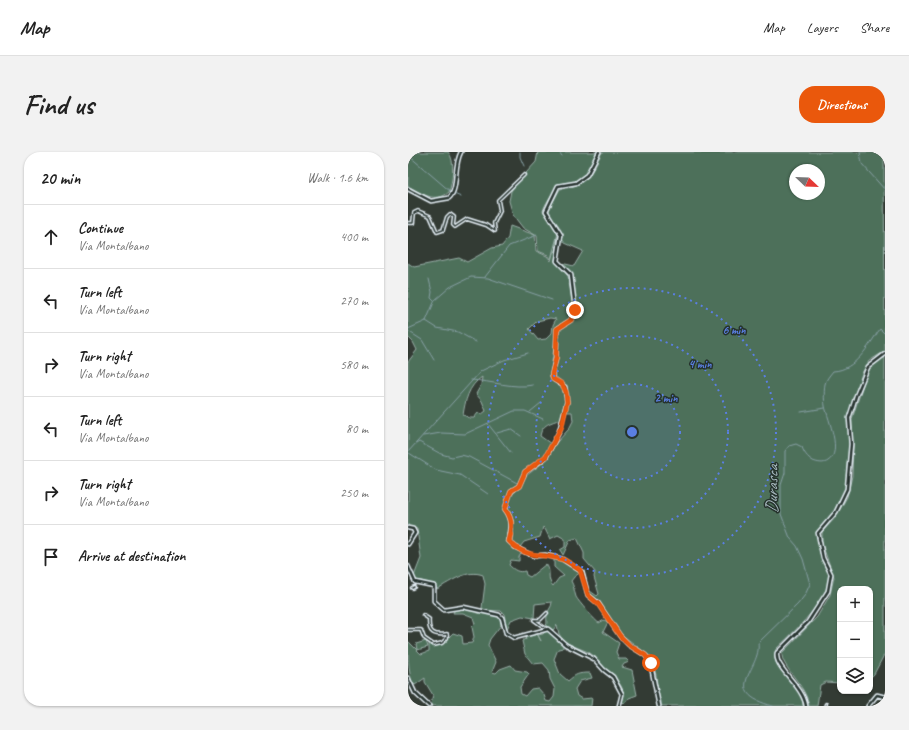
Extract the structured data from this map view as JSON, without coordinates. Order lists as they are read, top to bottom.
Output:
{
  "water": ["Durasca"],
  "north": "bottom right",
  "page": {
    "header": "Map",
    "nav": ["Map", "Layers", "Share"],
    "buttons": "Directions",
    "title": "Find us",
    "heading": ["20 min", "Walk · 1.6 km"],
    "list": [
      ["Continue", "Via Montalbano", "400 m"],
      ["Turn left", "Via Montalbano", "270 m"],
      ["Turn right", "Via Montalbano", "580 m"],
      ["Turn left", "Via Montalbano", "80 m"],
      ["Turn right", "Via Montalbano", "250 m"],
      "Arrive at destination"
    ],
    "map_buttons": ["+", "−"]
  },
  "rings": ["6 min", "4 min", "2 min"]
}
